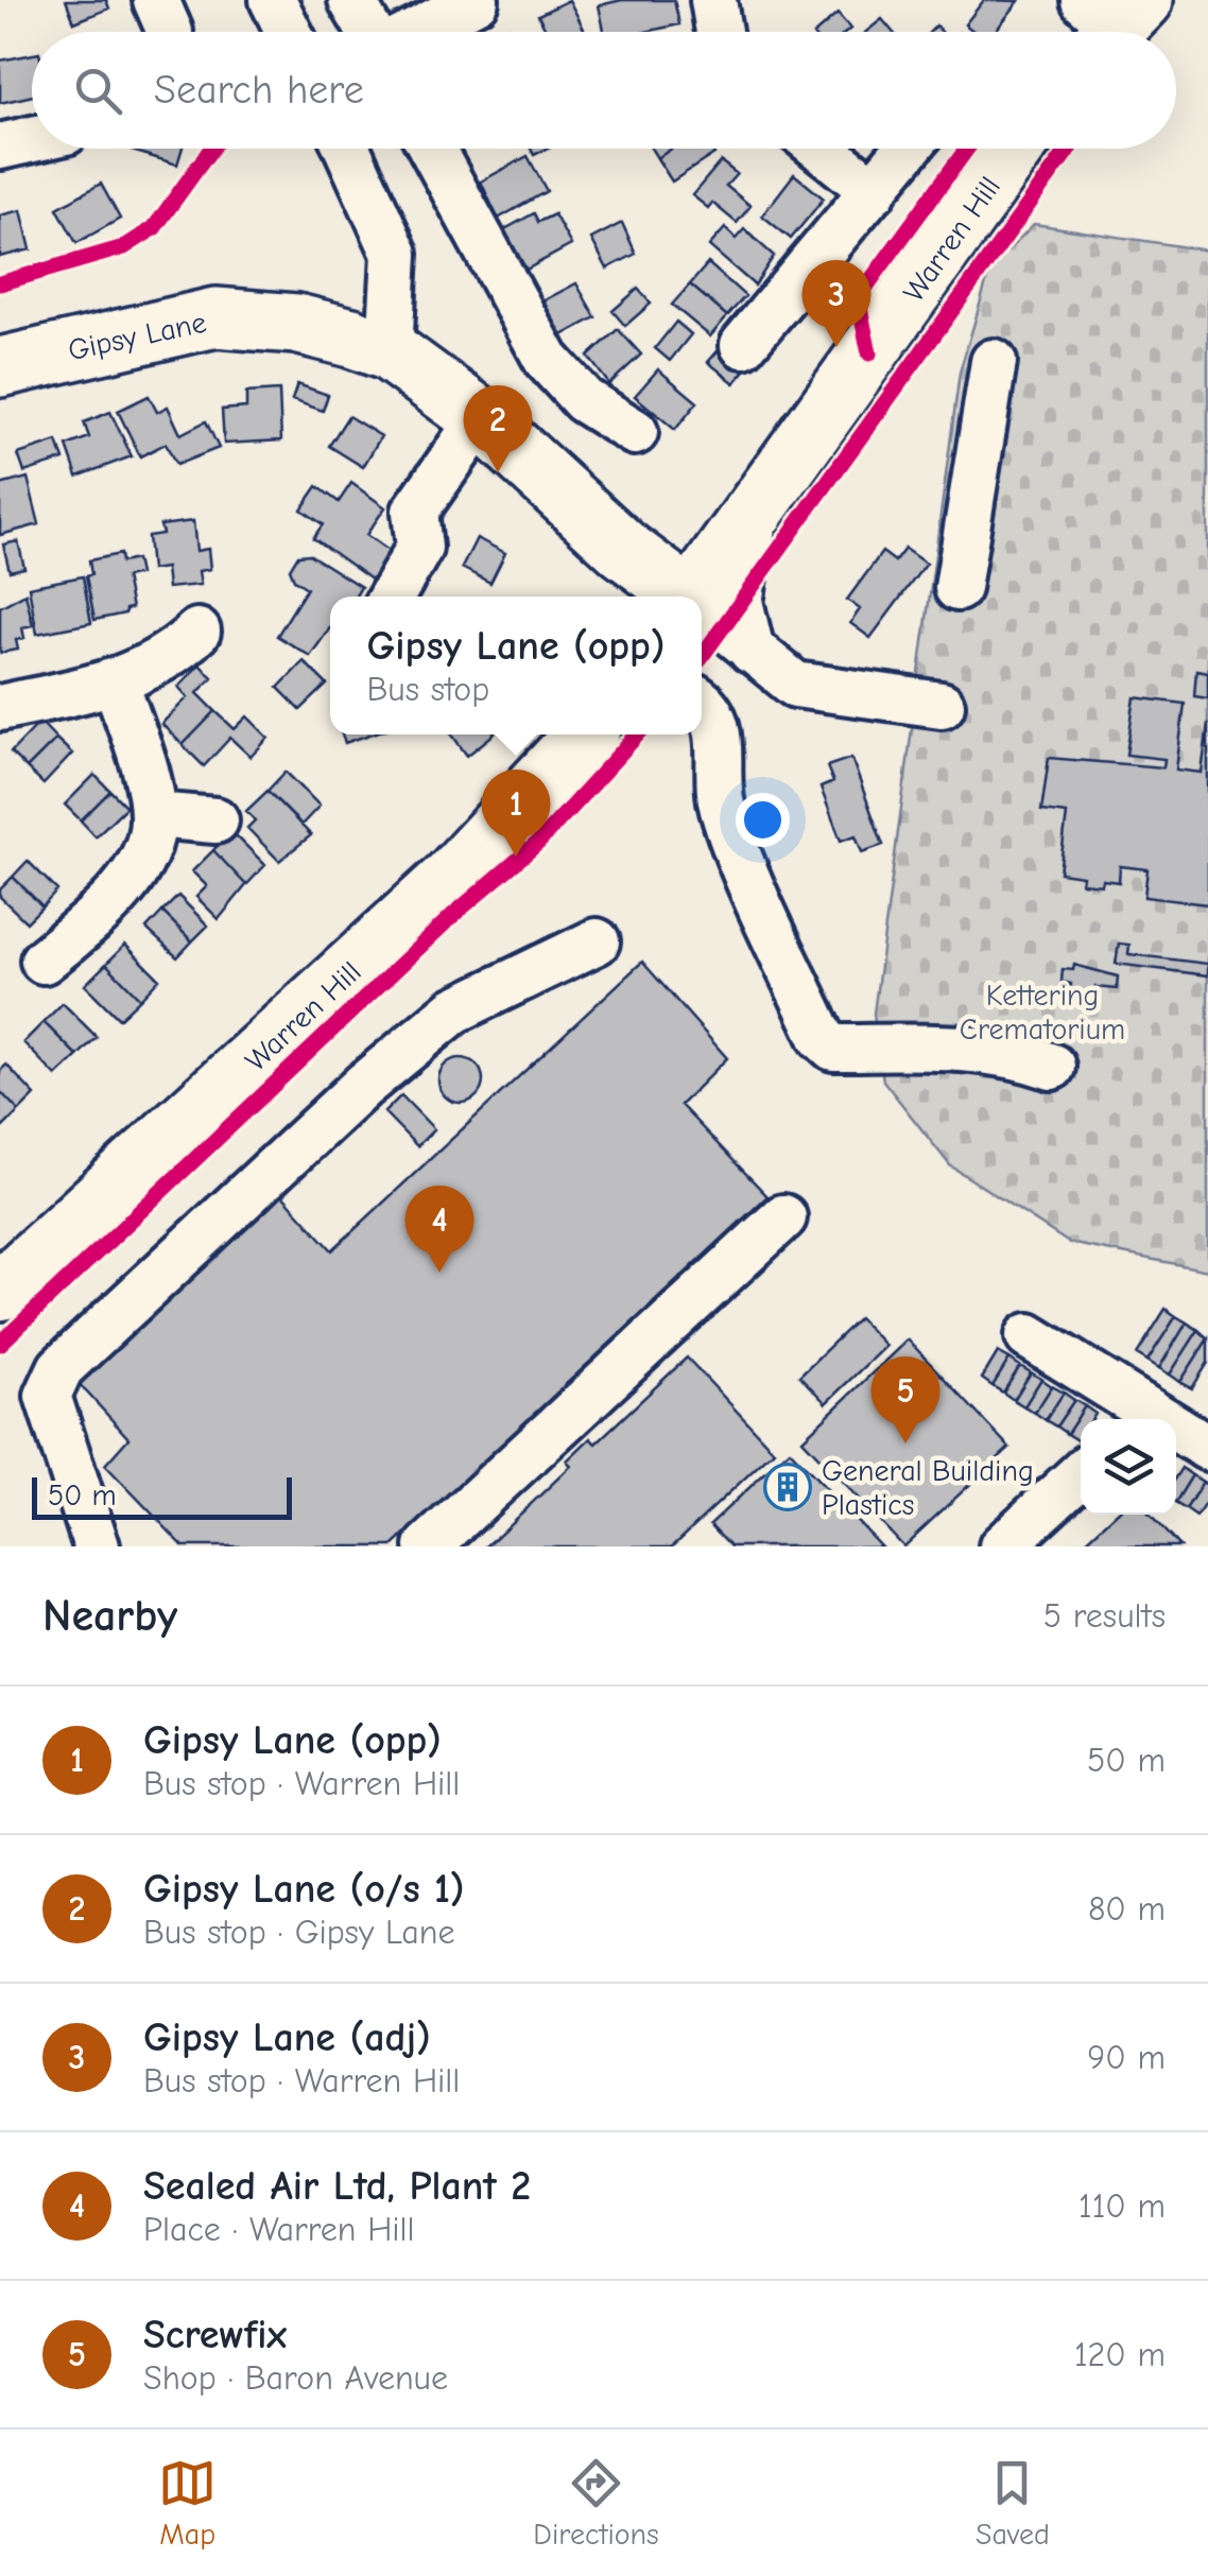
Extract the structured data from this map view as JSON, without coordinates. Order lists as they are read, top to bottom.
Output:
{
  "streets": {
    "main road": ["Warren Hill", "Gipsy Lane"]
  },
  "parks": ["Kettering Crematorium"],
  "places": {
    "building": ["General Building Plastics"]
  },
  "scale_bar": "50 m",
  "page": {
    "search": "Search here",
    "pins": [
      "3",
      "2",
      "1",
      "4",
      "5"
    ],
    "popup": ["Gipsy Lane (opp)", "Bus stop"],
    "scale": "50 m",
    "heading": ["Nearby", "5 results"],
    "list": [
      {
        "mark": "1",
        "name": "Gipsy Lane (opp)",
        "note": "Bus stop · Warren Hill",
        "value": "50 m"
      },
      {
        "mark": "2",
        "name": "Gipsy Lane (o/s 1)",
        "note": "Bus stop · Gipsy Lane",
        "value": "80 m"
      },
      {
        "mark": "3",
        "name": "Gipsy Lane (adj)",
        "note": "Bus stop · Warren Hill",
        "value": "90 m"
      },
      {
        "mark": "4",
        "name": "Sealed Air Ltd, Plant 2",
        "note": "Place · Warren Hill",
        "value": "110 m"
      },
      {
        "mark": "5",
        "name": "Screwfix",
        "note": "Shop · Baron Avenue",
        "value": "120 m"
      }
    ],
    "nav": ["Map", "Directions", "Saved"]
  }
}
